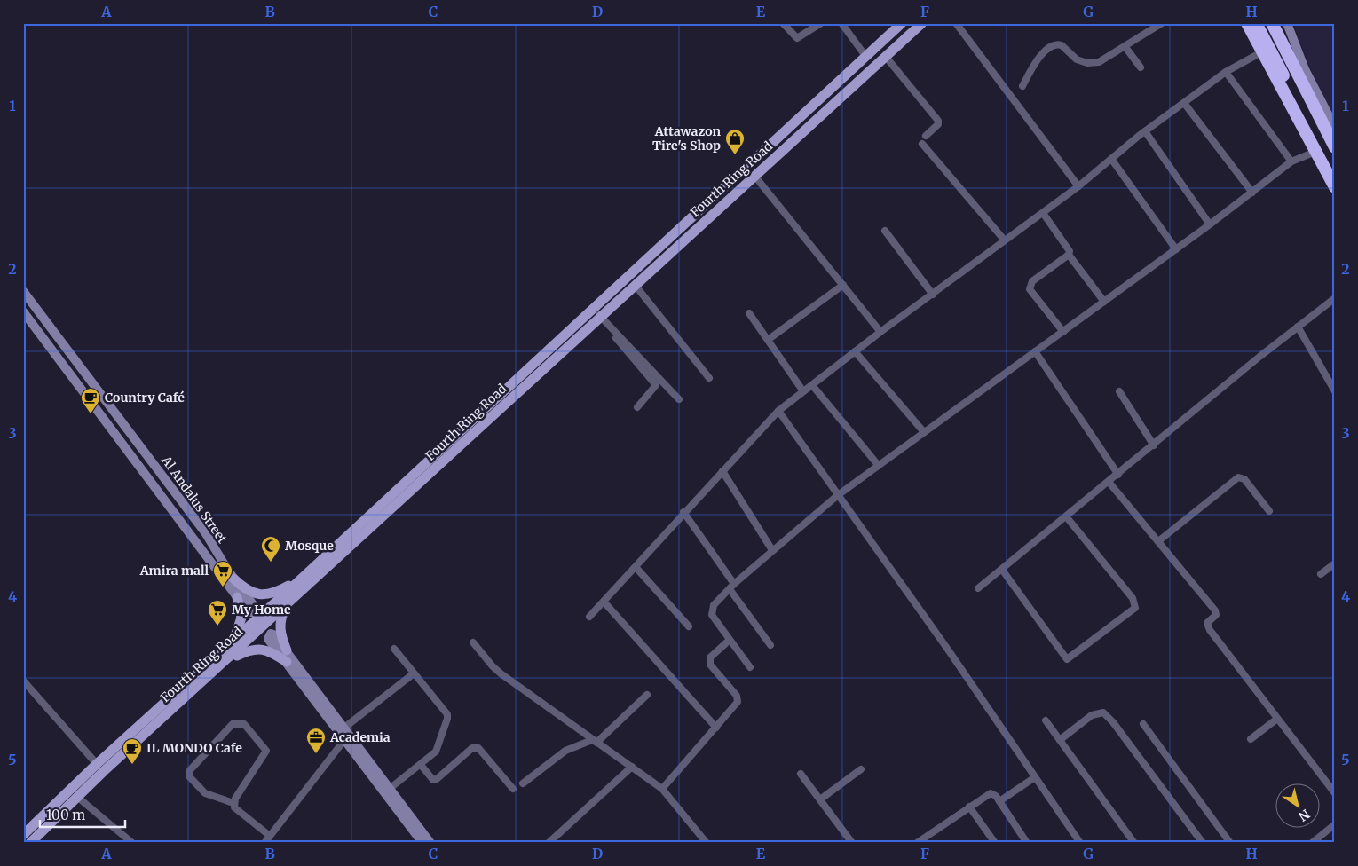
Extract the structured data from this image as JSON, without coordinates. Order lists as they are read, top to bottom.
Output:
{
  "streets": {
    "main road": ["Fourth Ring Road", "Al Andalus Street"]
  },
  "places": {
    "shop": ["Attawazon Tire's Shop"],
    "cafe": ["Country Café", "IL MONDO Cafe"],
    "mosque": ["Mosque"],
    "supermarket": ["Amira mall", "My Home"],
    "office": ["Academia"]
  },
  "scale_bar": "100 m",
  "north": "bottom right",
  "grid": {
    "columns": [
      "A",
      "B",
      "C",
      "D",
      "E",
      "F",
      "G",
      "H"
    ],
    "rows": [
      "1",
      "2",
      "3",
      "4",
      "5"
    ]
  }
}
